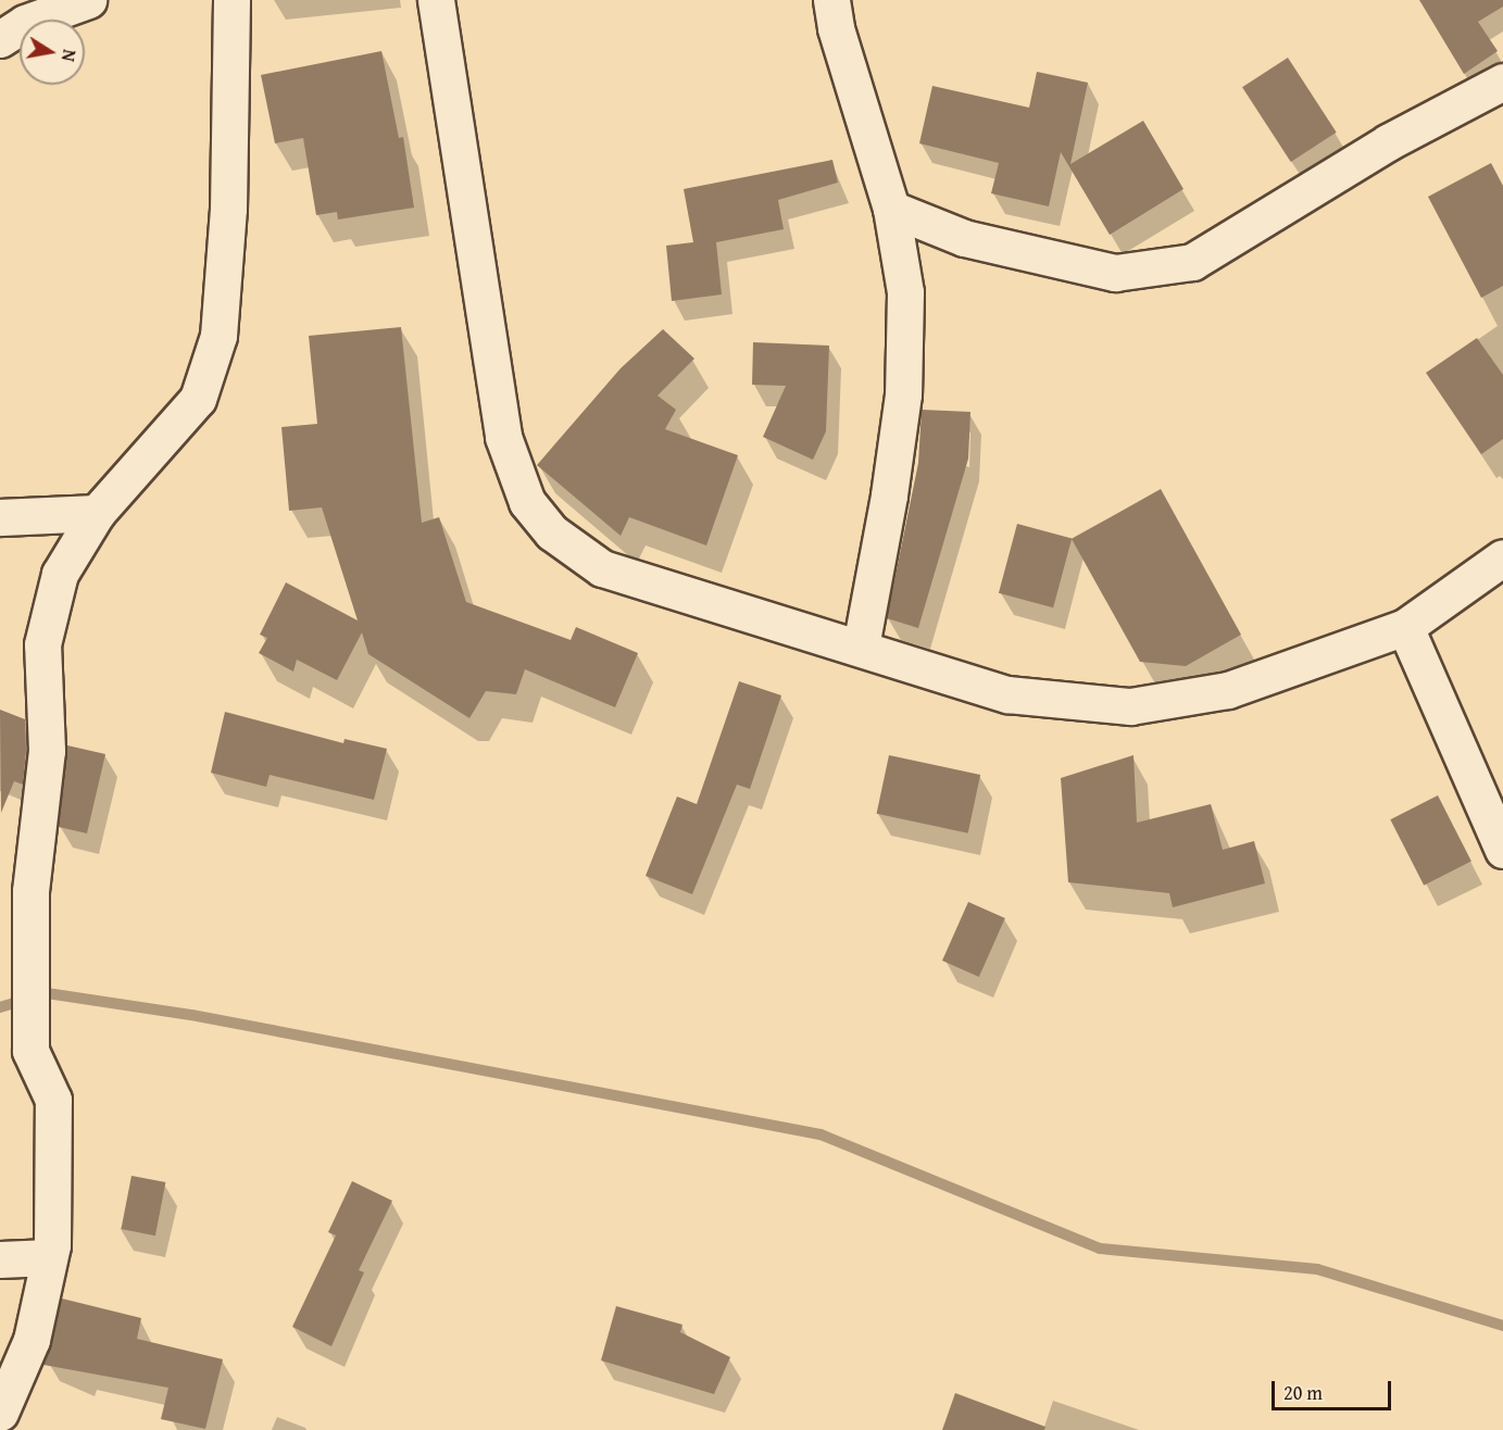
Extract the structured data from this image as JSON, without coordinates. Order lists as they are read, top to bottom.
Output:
{
  "scale_bar": "20 m",
  "north": "right"
}
